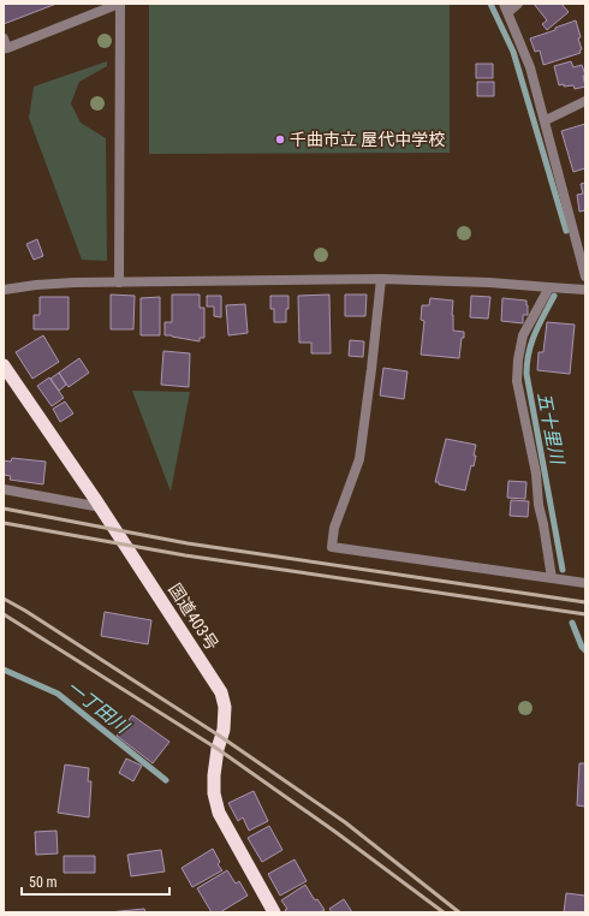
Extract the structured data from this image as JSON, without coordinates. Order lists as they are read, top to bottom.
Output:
{
  "streets": {
    "highway": ["国道403号"]
  },
  "water": ["五十里川", "一丁田川"],
  "places": ["千曲市立 屋代中学校"],
  "scale_bar": "50 m"
}
